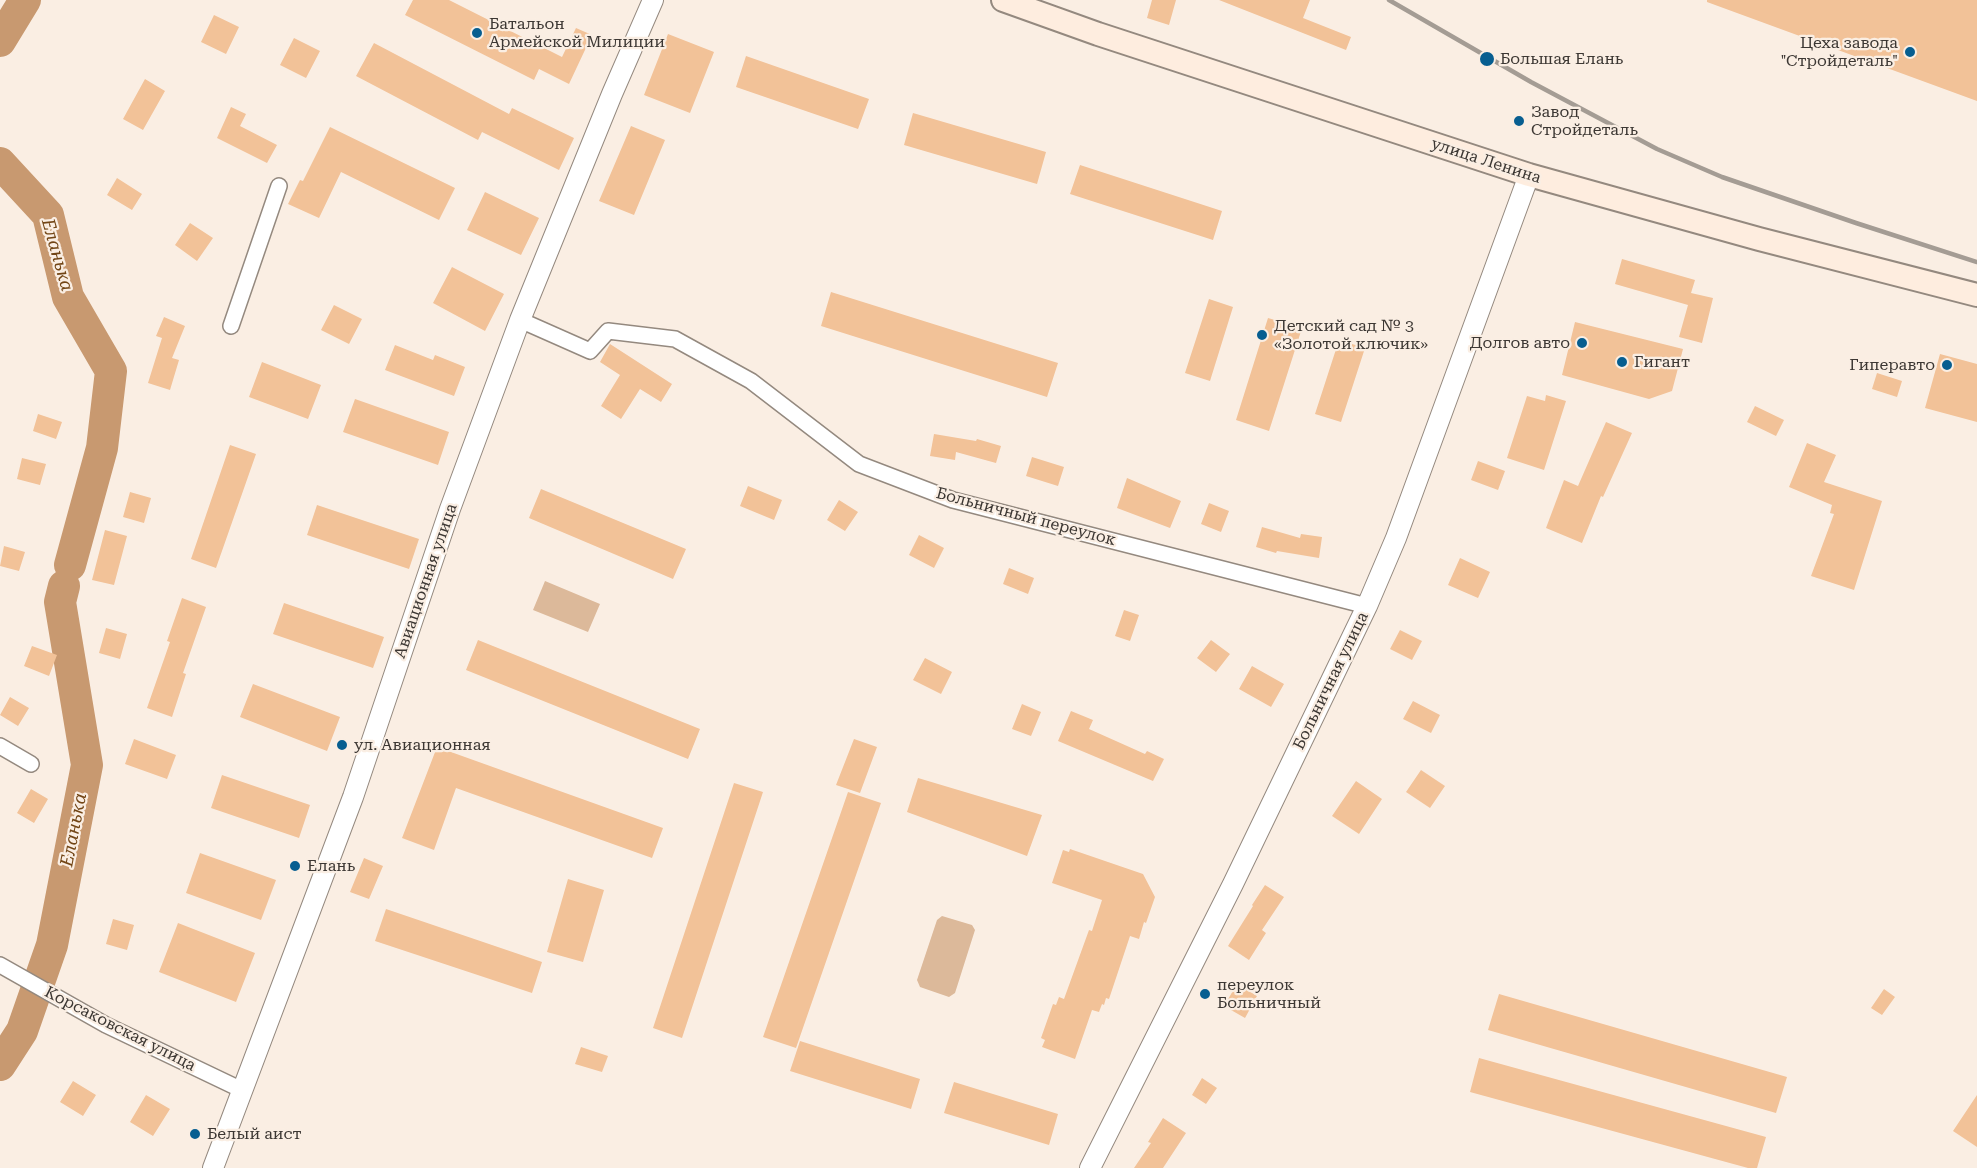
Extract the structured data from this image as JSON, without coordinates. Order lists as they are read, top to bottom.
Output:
{
  "streets": {
    "main road": ["улица Ленина"],
    "street": [
      "Больничный переулок",
      "Авиационная улица",
      "Больничная улица",
      "Корсаковская улица"
    ]
  },
  "crossings": [
    ["улица Ленина", "Больничная улица"],
    ["Больничный переулок", "Авиационная улица"],
    ["Больничный переулок", "Больничная улица"],
    ["Авиационная улица", "Корсаковская улица"]
  ],
  "water": ["Еланька"],
  "places": [
    "Батальон Армейской Милиции",
    "Цеха завода \"Стройдеталь\"",
    "Большая Елань",
    "Завод Стройдеталь",
    "Детский сад № 3 «Золотой ключик»",
    "Долгов авто",
    "Гигант",
    "Гиперавто",
    "ул. Авиационная",
    "Елань",
    "переулок Больничный",
    "Белый аист"
  ]
}
